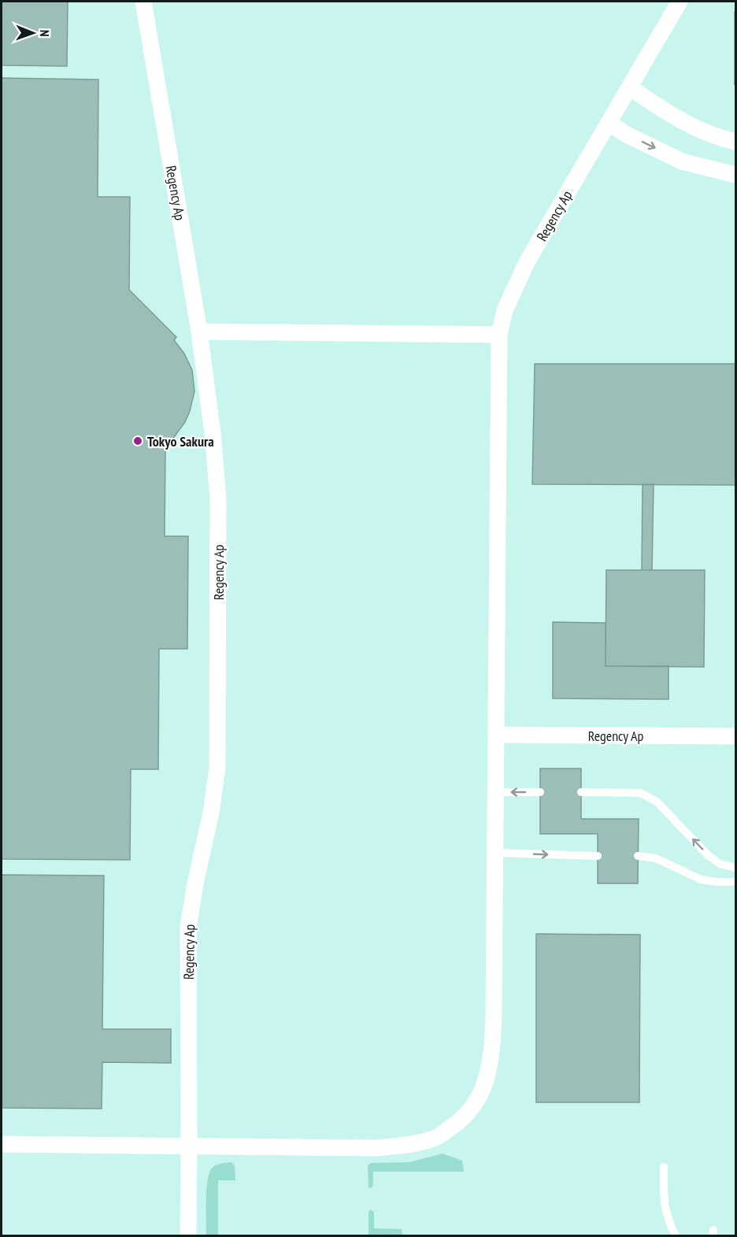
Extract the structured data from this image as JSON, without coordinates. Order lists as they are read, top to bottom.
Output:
{
  "streets": {
    "street": ["Regency Ap"]
  },
  "places": ["Tokyo Sakura"],
  "north": "right"
}
